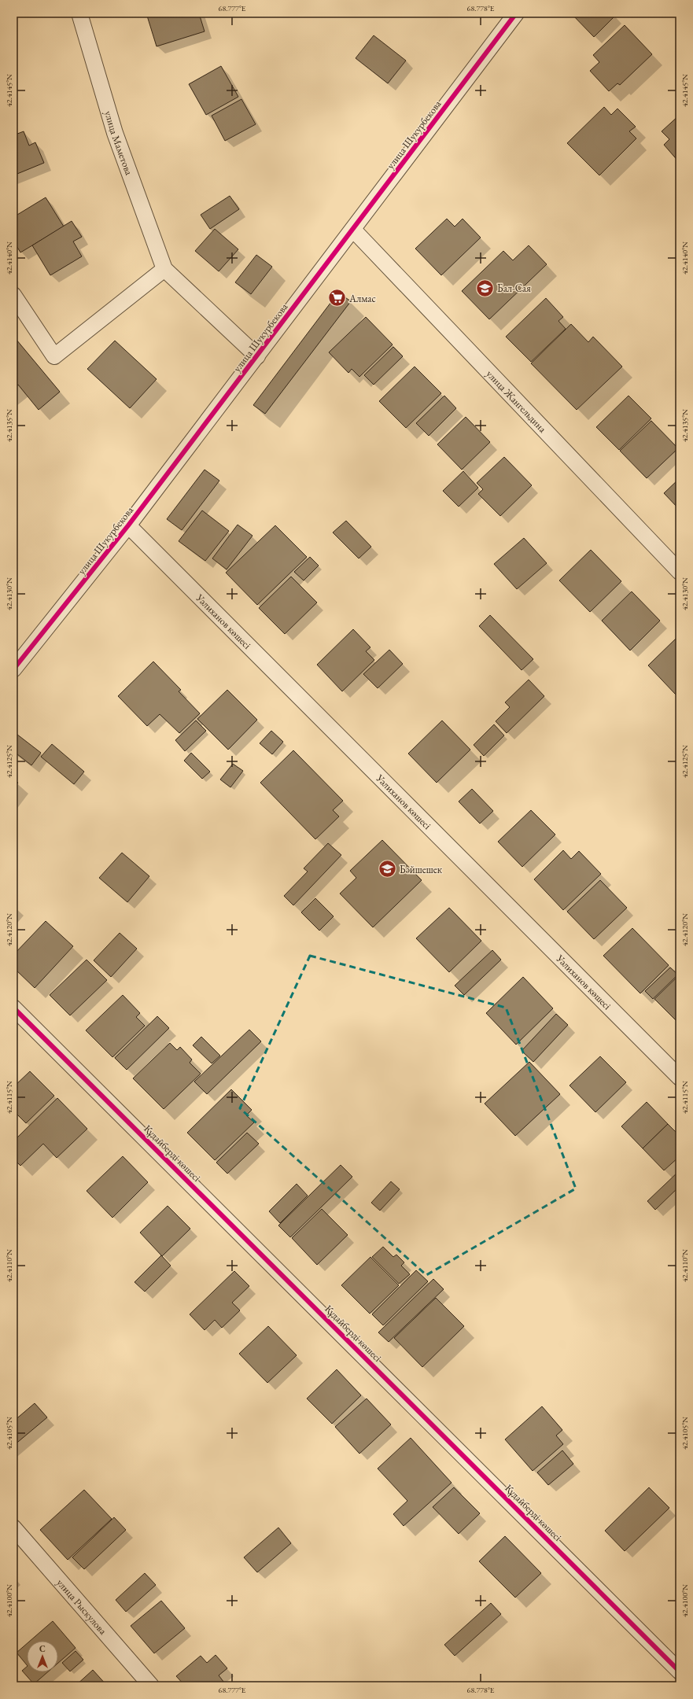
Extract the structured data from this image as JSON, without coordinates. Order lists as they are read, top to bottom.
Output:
{
  "streets": {
    "street": [
      "улица Шукурбекова",
      "улица Маметова",
      "улица Жангельдина",
      "Уәлиханов көшесі",
      "Құдайберді көшесі",
      "улица Рыскулова"
    ]
  },
  "crossings": [
    ["улица Шукурбекова", "улица Маметова"],
    ["улица Шукурбекова", "улица Жангельдина"],
    ["улица Шукурбекова", "Уәлиханов көшесі"]
  ],
  "places": {
    "school or university": ["Бал-Сая", "Бәйшешек"],
    "supermarket": ["Алмас"]
  },
  "north": "top",
  "coordinates": [
    "68.777°E",
    "68.778°E",
    "42.4145°N",
    "42.4140°N",
    "42.4135°N",
    "42.4130°N",
    "42.4125°N",
    "42.4120°N",
    "42.4115°N",
    "42.4110°N",
    "42.4105°N",
    "42.4100°N"
  ]
}
